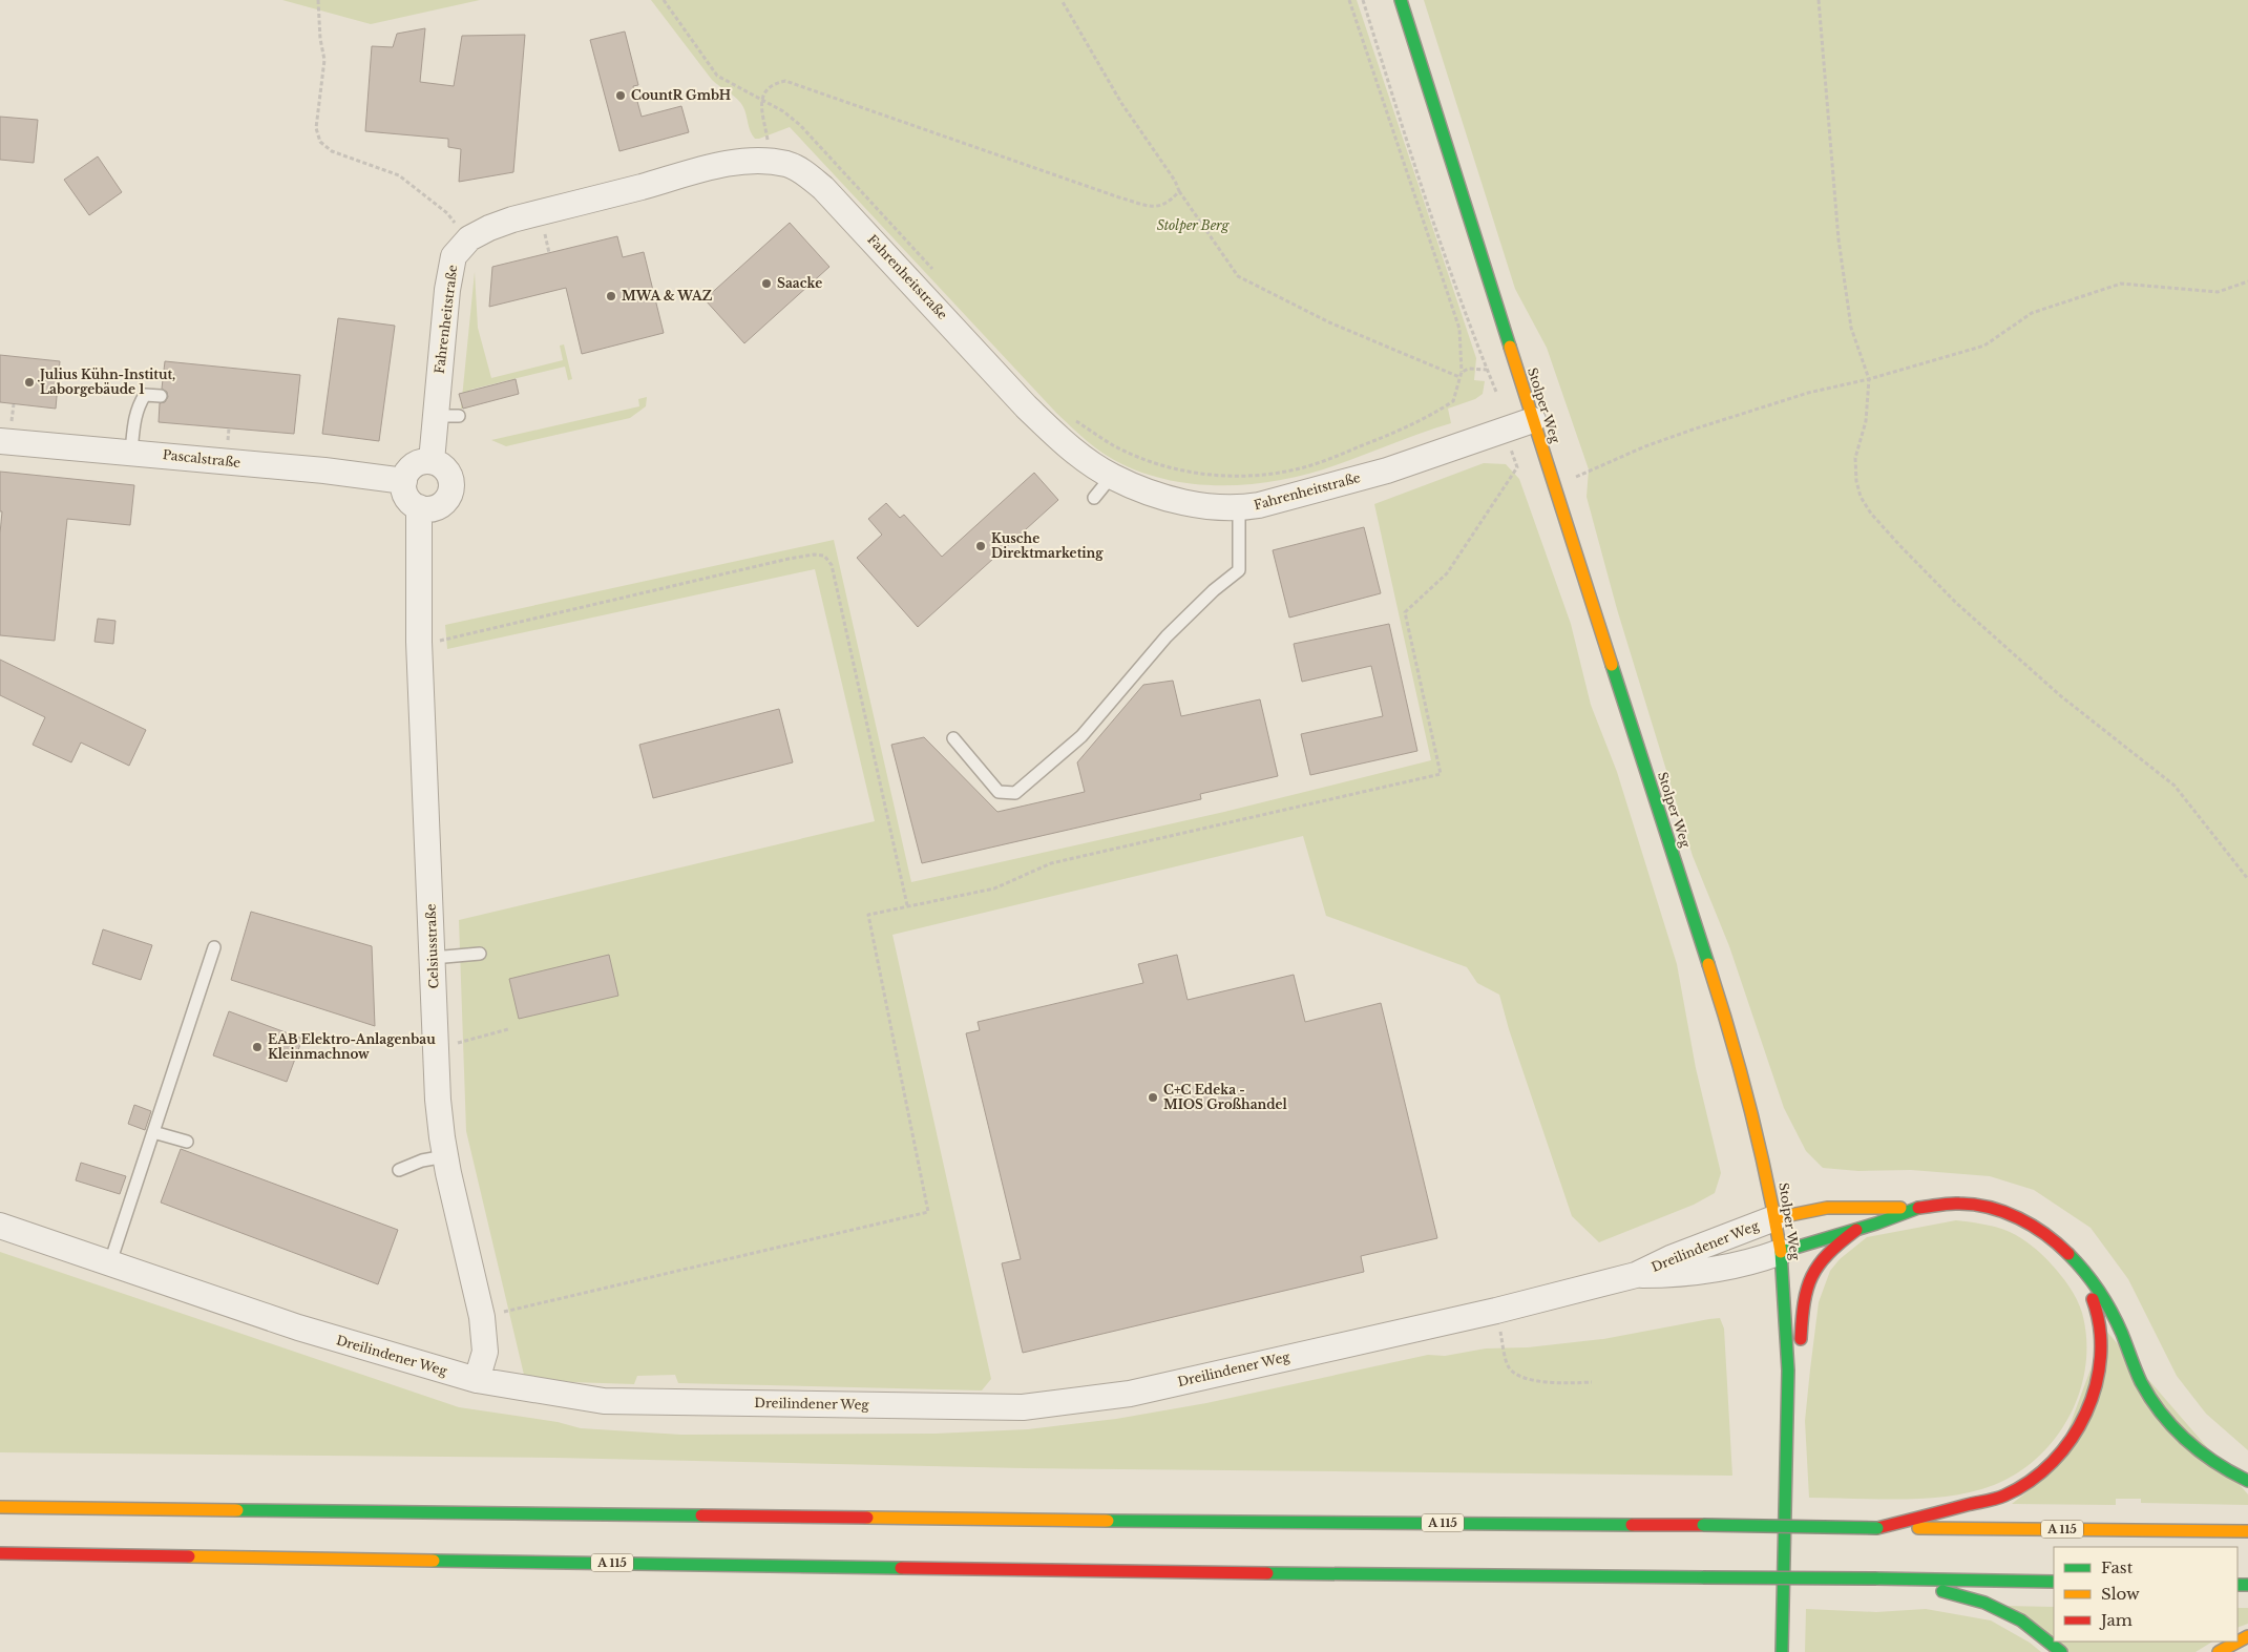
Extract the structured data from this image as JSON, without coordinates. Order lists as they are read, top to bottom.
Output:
{
  "streets": {
    "main road": ["Stolper Weg", "A 115"],
    "street": [
      "Fahrenheitstraße",
      "Pascalstraße",
      "Celsiusstraße",
      "Dreilindener Weg"
    ]
  },
  "crossings": [
    ["Fahrenheitstraße", "Stolper Weg"],
    ["Fahrenheitstraße", "Pascalstraße"],
    ["Fahrenheitstraße", "Celsiusstraße"],
    ["Stolper Weg", "Dreilindener Weg"],
    ["Pascalstraße", "Celsiusstraße"],
    ["Celsiusstraße", "Dreilindener Weg"]
  ],
  "parks": ["Stolper Berg"],
  "places": [
    "CountR GmbH",
    "Saacke",
    "MWA & WAZ",
    "Julius Kühn-Institut, Laborgebäude 1",
    "Kusche Direktmarketing",
    "EAB Elektro-Anlagenbau Kleinmachnow",
    "C+C Edeka - MIOS Großhandel"
  ],
  "legend": ["Fast", "Slow", "Jam"]
}
